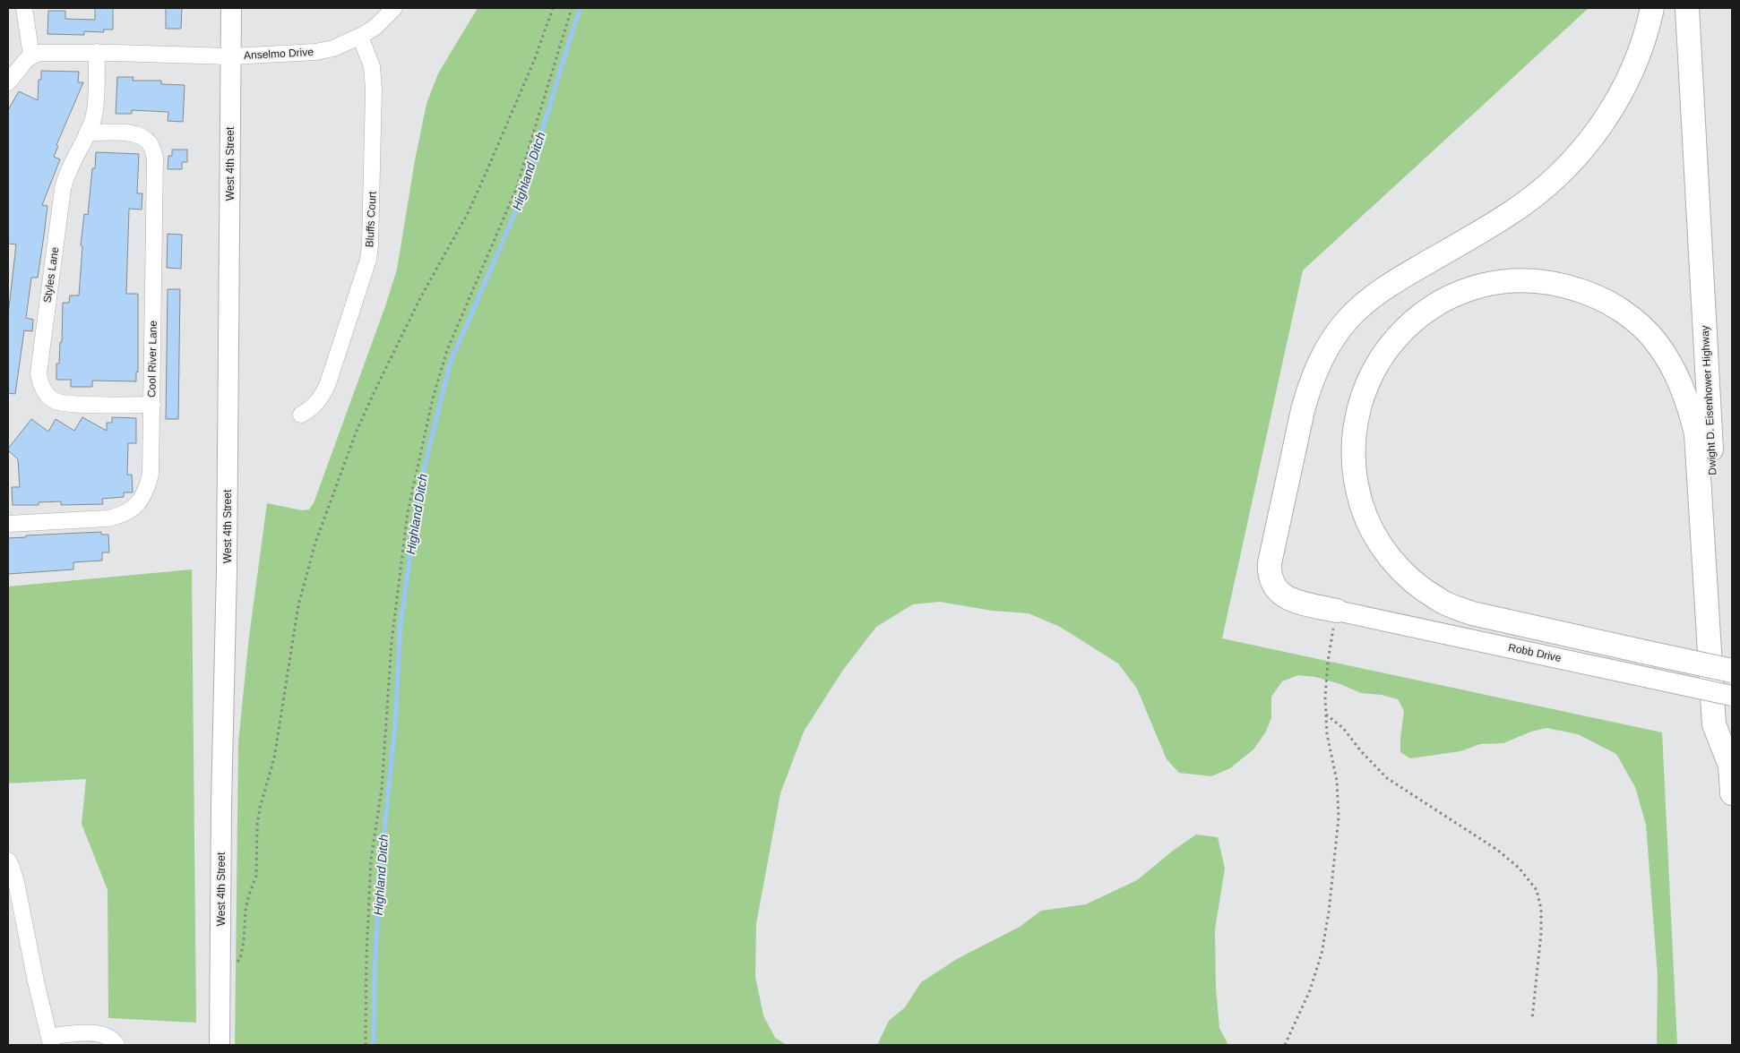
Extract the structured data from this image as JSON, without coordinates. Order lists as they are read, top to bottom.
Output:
{
  "streets": {
    "highway": ["Dwight D. Eisenhower Highway"],
    "main road": ["West 4th Street", "Robb Drive"],
    "street": [
      "Anselmo Drive",
      "Bluffs Court",
      "Styles Lane",
      "Cool River Lane"
    ]
  },
  "crossings": [
    ["Anselmo Drive", "West 4th Street"],
    ["Anselmo Drive", "Bluffs Court"],
    ["Styles Lane", "Cool River Lane"]
  ],
  "water": ["Highland Ditch"]
}
